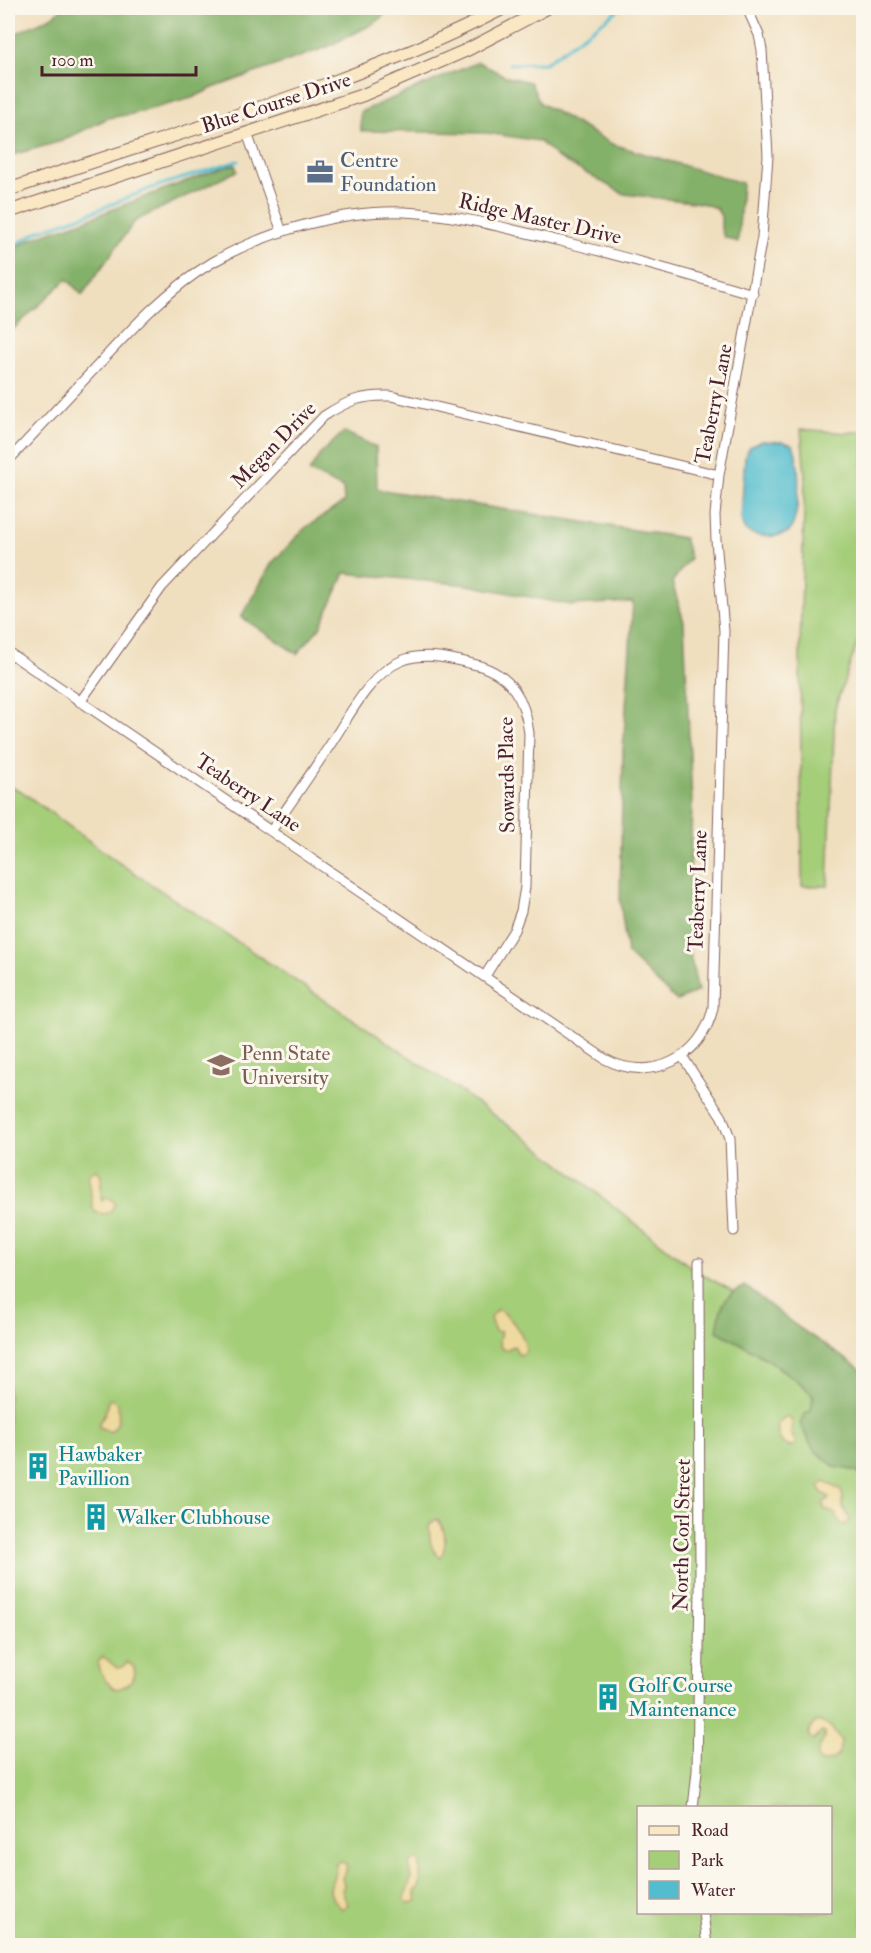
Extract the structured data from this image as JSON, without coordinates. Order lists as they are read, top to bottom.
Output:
{
  "streets": {
    "main road": ["Blue Course Drive"],
    "street": [
      "Ridge Master Drive",
      "Teaberry Lane",
      "Megan Drive",
      "Sowards Place",
      "North Corl Street"
    ]
  },
  "crossings": [
    ["Ridge Master Drive", "Teaberry Lane"],
    ["Teaberry Lane", "Megan Drive"],
    ["Teaberry Lane", "Sowards Place"]
  ],
  "places": {
    "office": ["Centre Foundation"],
    "school or university": ["Penn State University"],
    "building": ["Hawbaker Pavillion", "Walker Clubhouse", "Golf Course Maintenance"]
  },
  "legend": ["Road", "Park", "Water"],
  "scale_bar": "100 m"
}
